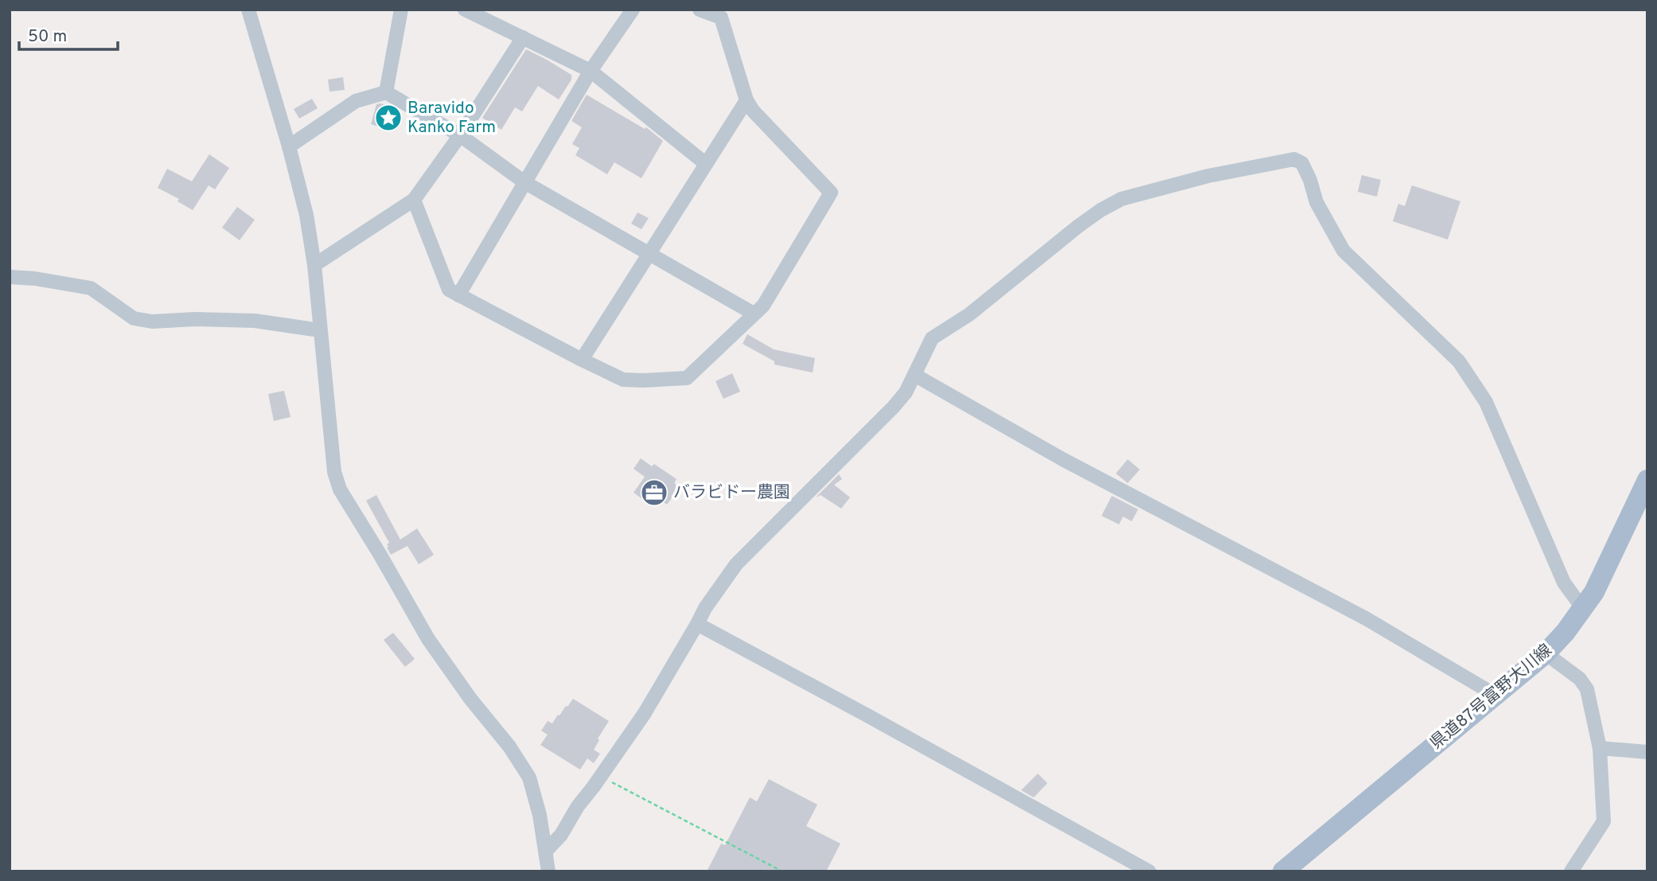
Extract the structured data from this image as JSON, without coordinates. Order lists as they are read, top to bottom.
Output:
{
  "streets": {
    "main road": ["県道87号富野大川線"]
  },
  "places": {
    "place": ["Baravido Kanko Farm"],
    "office": ["バラビドー農園"]
  },
  "scale_bar": "50 m"
}
